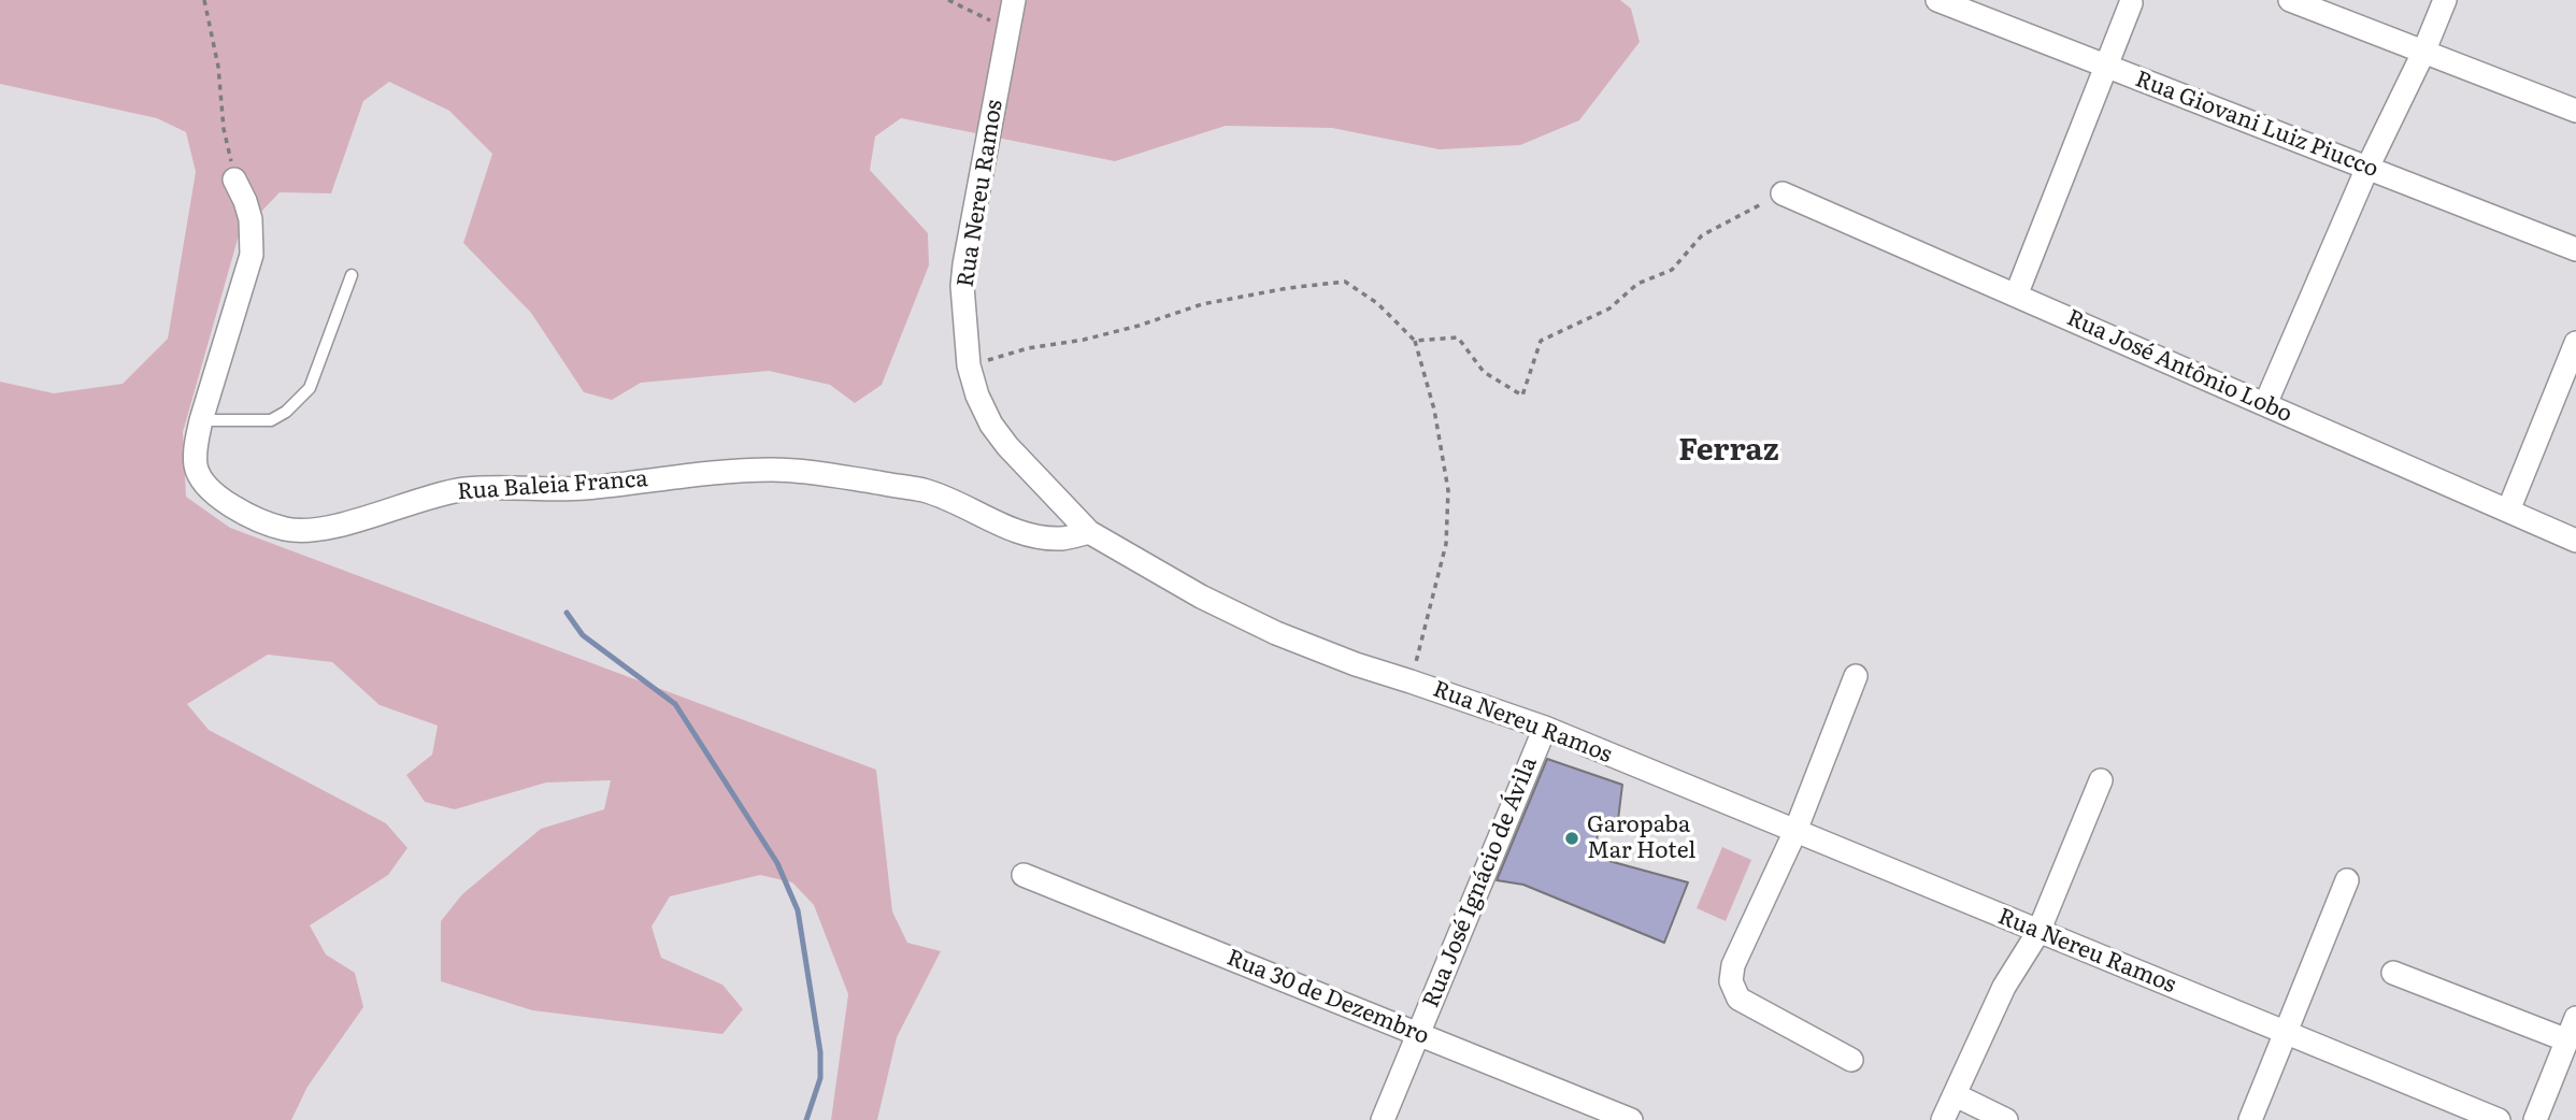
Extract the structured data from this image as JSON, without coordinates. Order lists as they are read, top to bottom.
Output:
{
  "streets": {
    "street": [
      "Rua Giovani Luiz Piucco",
      "Rua Nereu Ramos",
      "Rua José Antônio Lobo",
      "Rua Baleia Franca",
      "Rua José Ignácio de Ávila",
      "Rua 30 de Dezembro"
    ]
  },
  "crossings": [
    ["Rua Nereu Ramos", "Rua Baleia Franca"],
    ["Rua Nereu Ramos", "Rua José Ignácio de Ávila"],
    ["Rua José Ignácio de Ávila", "Rua 30 de Dezembro"]
  ],
  "districts": ["Ferraz"],
  "places": ["Garopaba Mar Hotel"]
}
